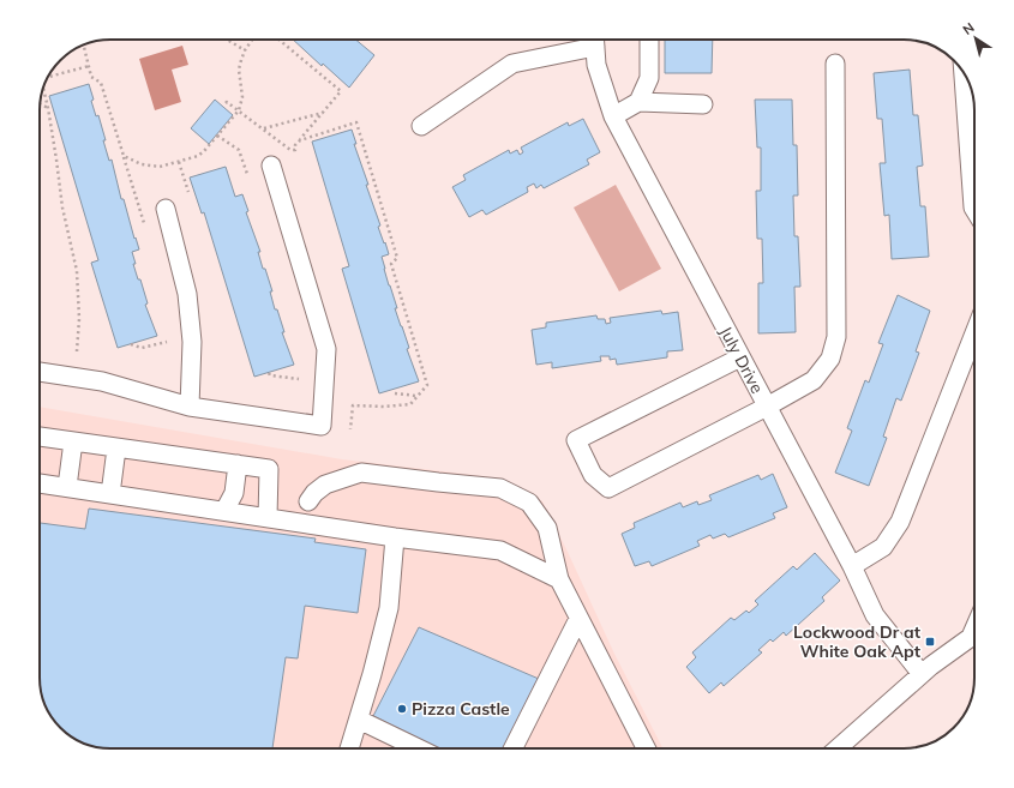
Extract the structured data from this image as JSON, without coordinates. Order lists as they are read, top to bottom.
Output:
{
  "streets": {
    "street": ["July Drive"]
  },
  "places": {
    "transit": ["Lockwood Dr at White Oak Apt"],
    "other": ["Pizza Castle"]
  },
  "north": "top left"
}
